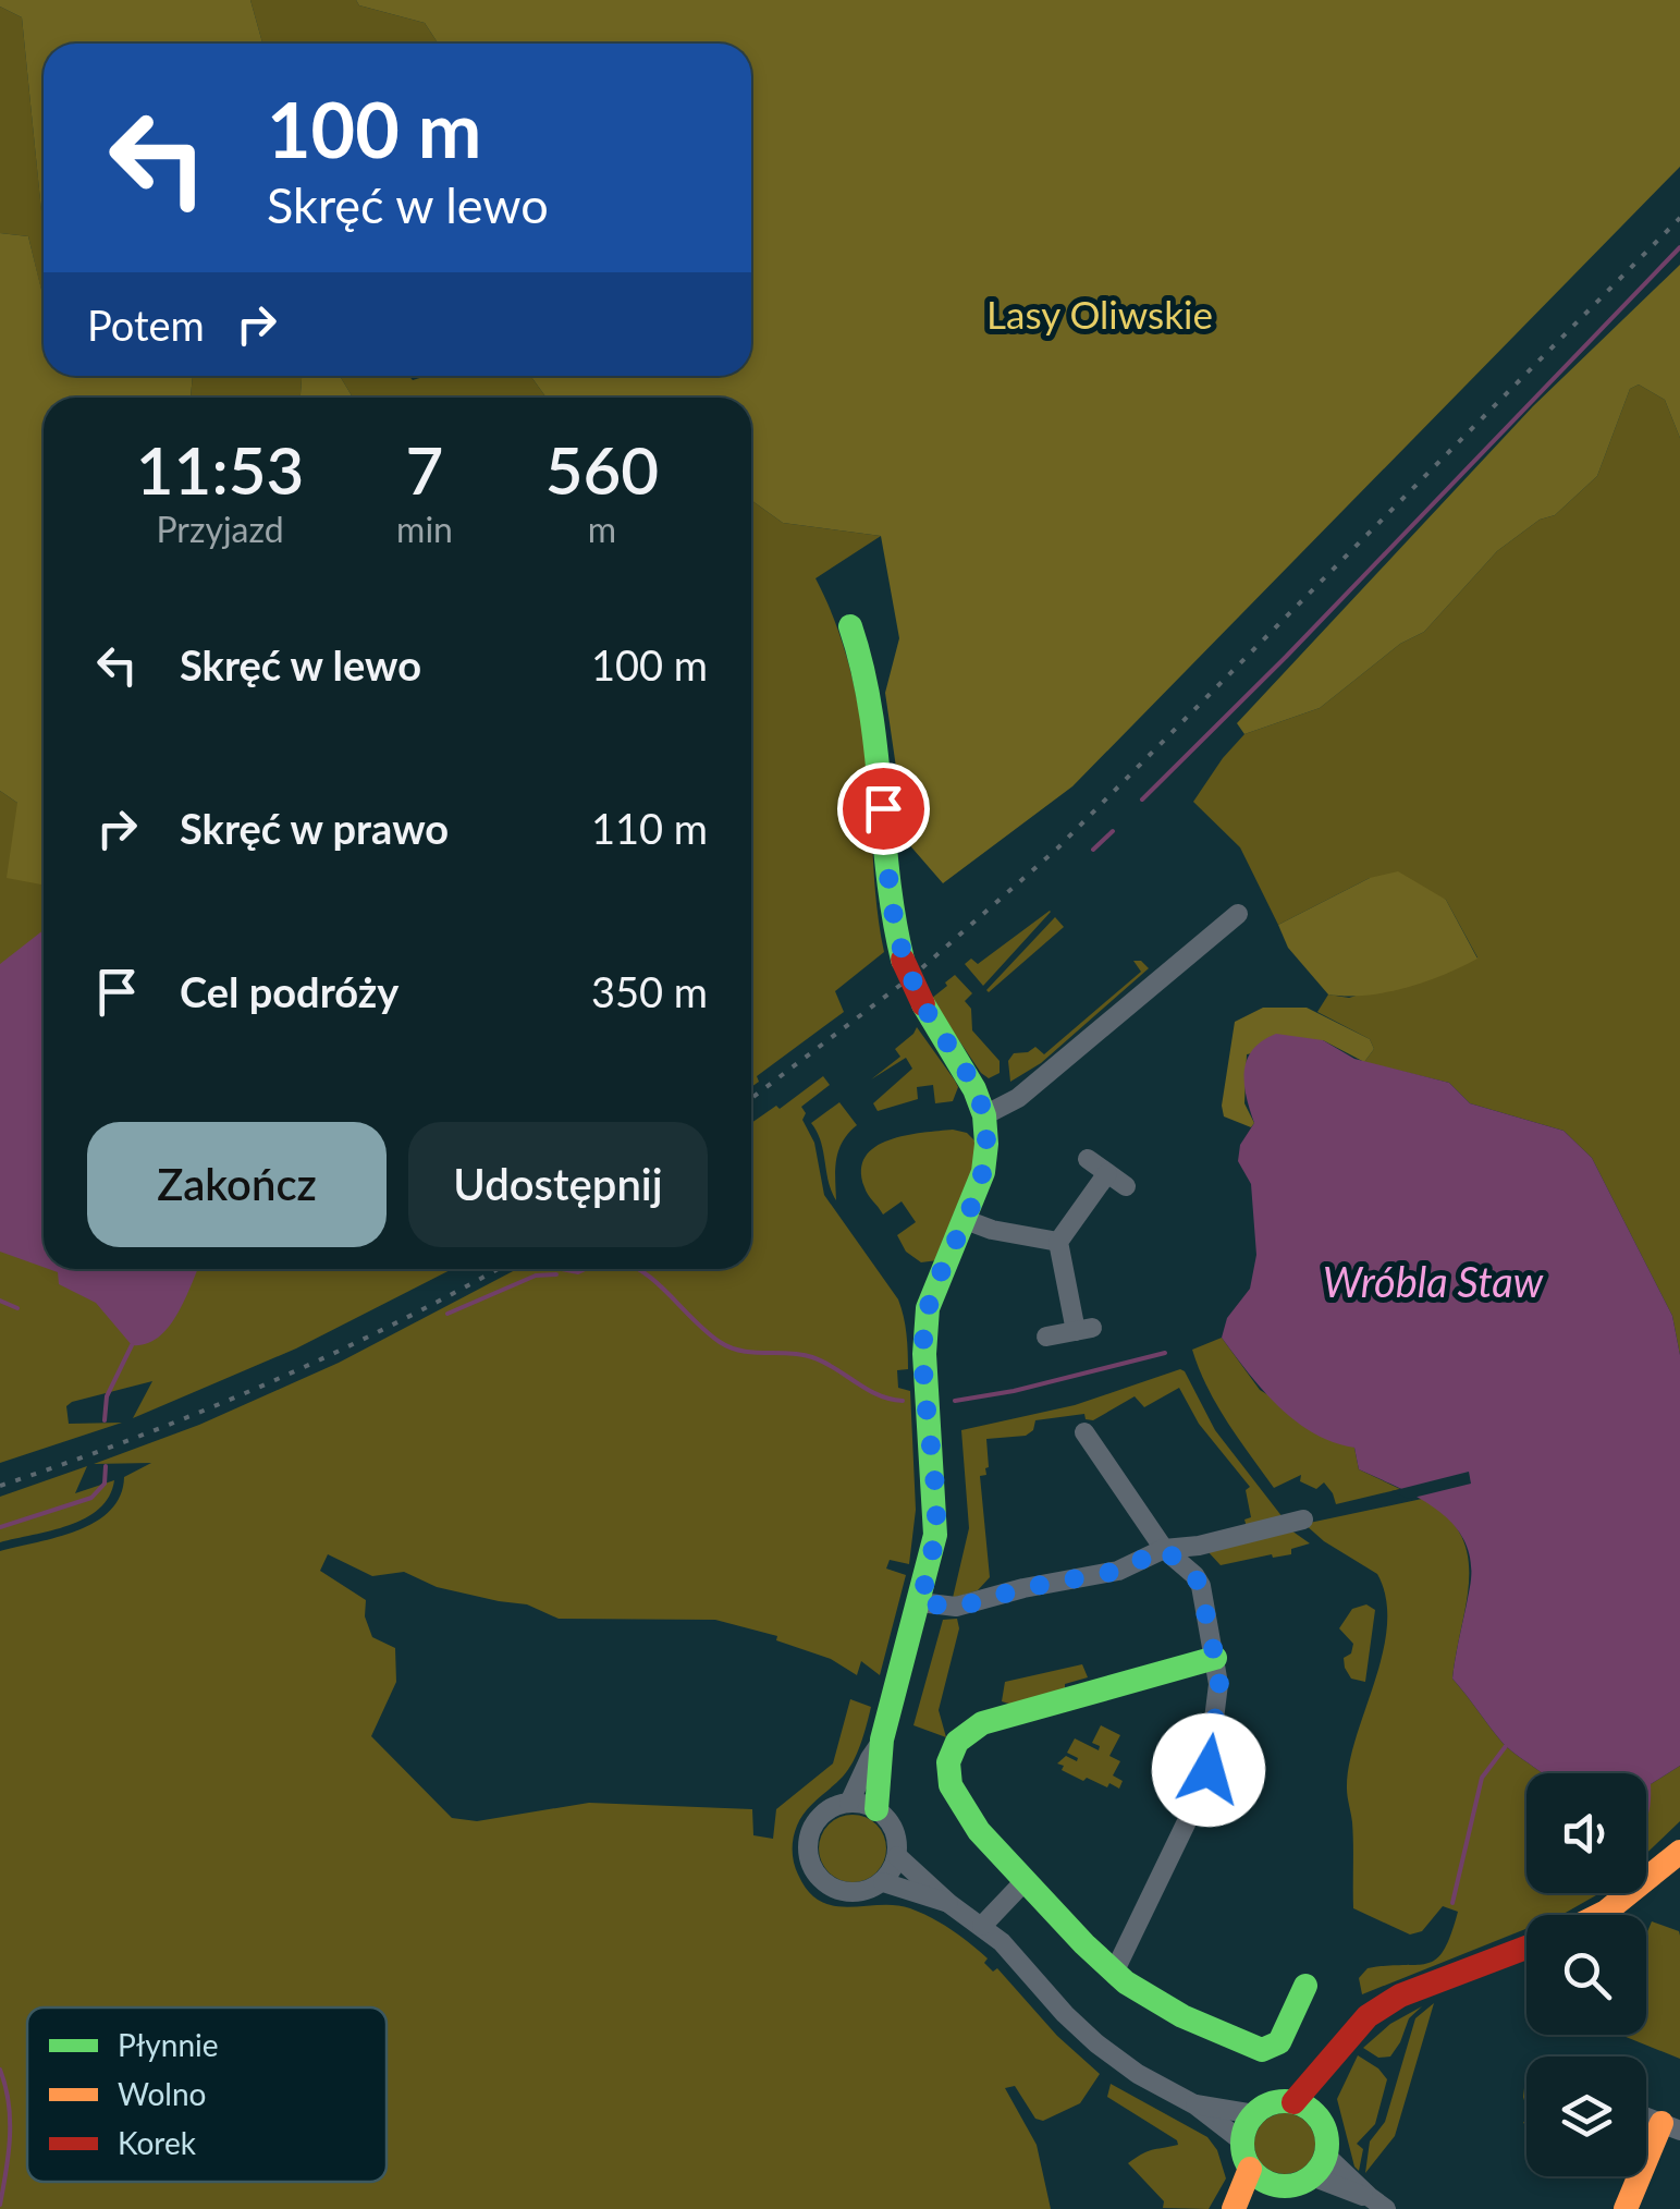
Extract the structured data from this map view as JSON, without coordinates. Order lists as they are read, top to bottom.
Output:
{
  "water": ["Wróbla Staw"],
  "parks": ["Lasy Oliwskie"],
  "legend": ["Płynnie", "Wolno", "Korek"],
  "page": {
    "turn": ["100 m", "Skręć w lewo"],
    "then": "Potem",
    "eta": [
      "11:53",
      "Przyjazd",
      "7",
      "min",
      "560",
      "m"
    ],
    "list": [
      {
        "name": "Skręć w lewo",
        "value": "100 m"
      },
      {
        "name": "Skręć w prawo",
        "value": "110 m"
      },
      {
        "name": "Cel podróży",
        "value": "350 m"
      }
    ],
    "buttons": ["Zakończ", "Udostępnij"]
  }
}
